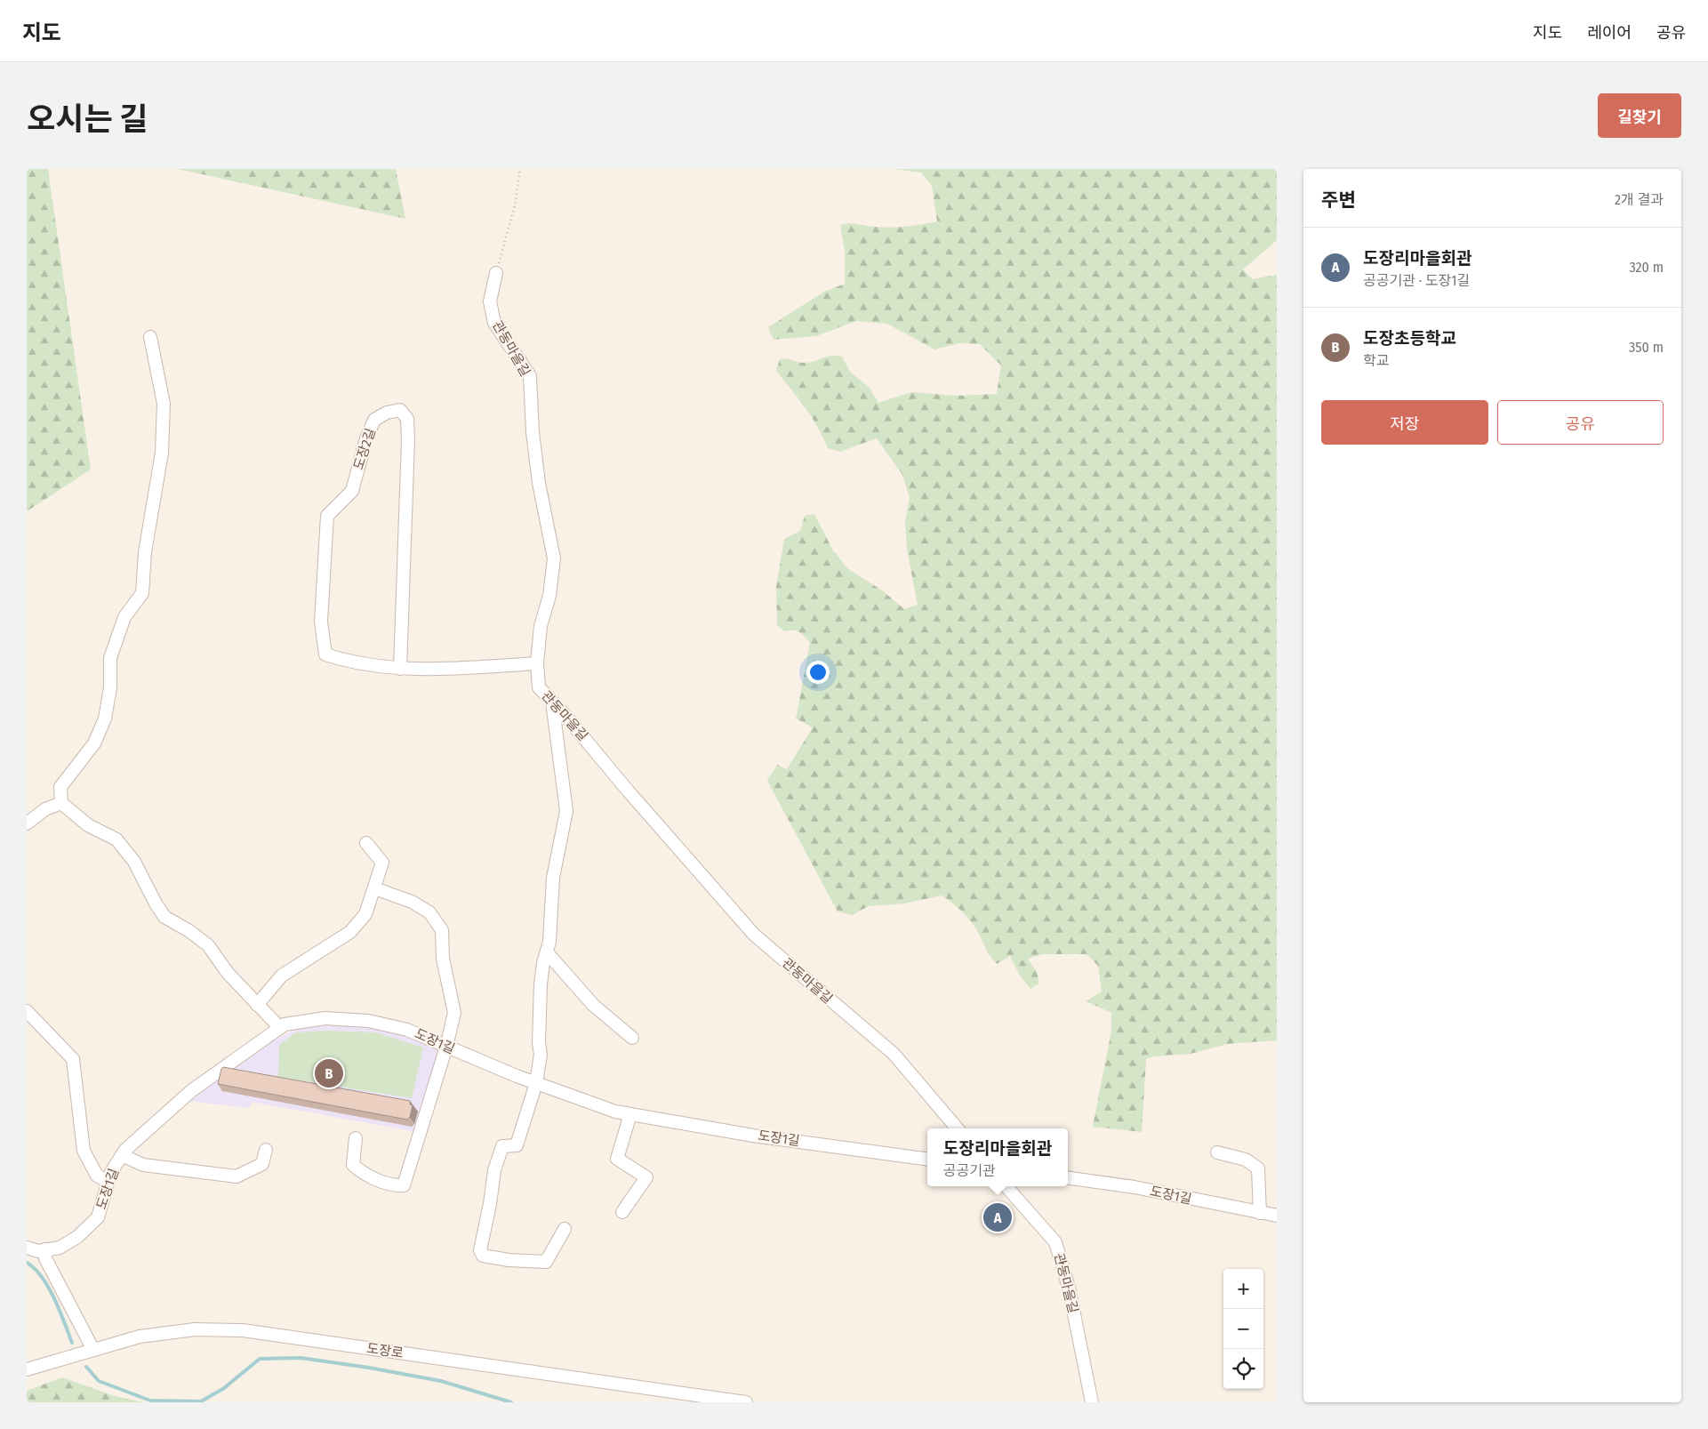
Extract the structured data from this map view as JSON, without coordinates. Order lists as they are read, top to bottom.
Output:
{
  "streets": {
    "street": [
      "관동마을길",
      "도장2길",
      "도장1길",
      "도장로"
    ]
  },
  "crossings": [
    ["관동마을길", "도장2길"]
  ],
  "page": {
    "header": "지도",
    "nav": ["지도", "레이어", "공유"],
    "title": "오시는 길",
    "buttons": [
      "길찾기",
      ["저장", "공유"]
    ],
    "heading": ["주변", "2개 결과"],
    "list": [
      {
        "mark": "A",
        "name": "도장리마을회관",
        "note": "공공기관 · 도장1길",
        "value": "320 m"
      },
      {
        "mark": "B",
        "name": "도장초등학교",
        "note": "학교",
        "value": "350 m"
      }
    ],
    "pins": ["B", "A"],
    "popup": ["도장리마을회관", "공공기관"],
    "map_buttons": ["+", "−"]
  }
}
